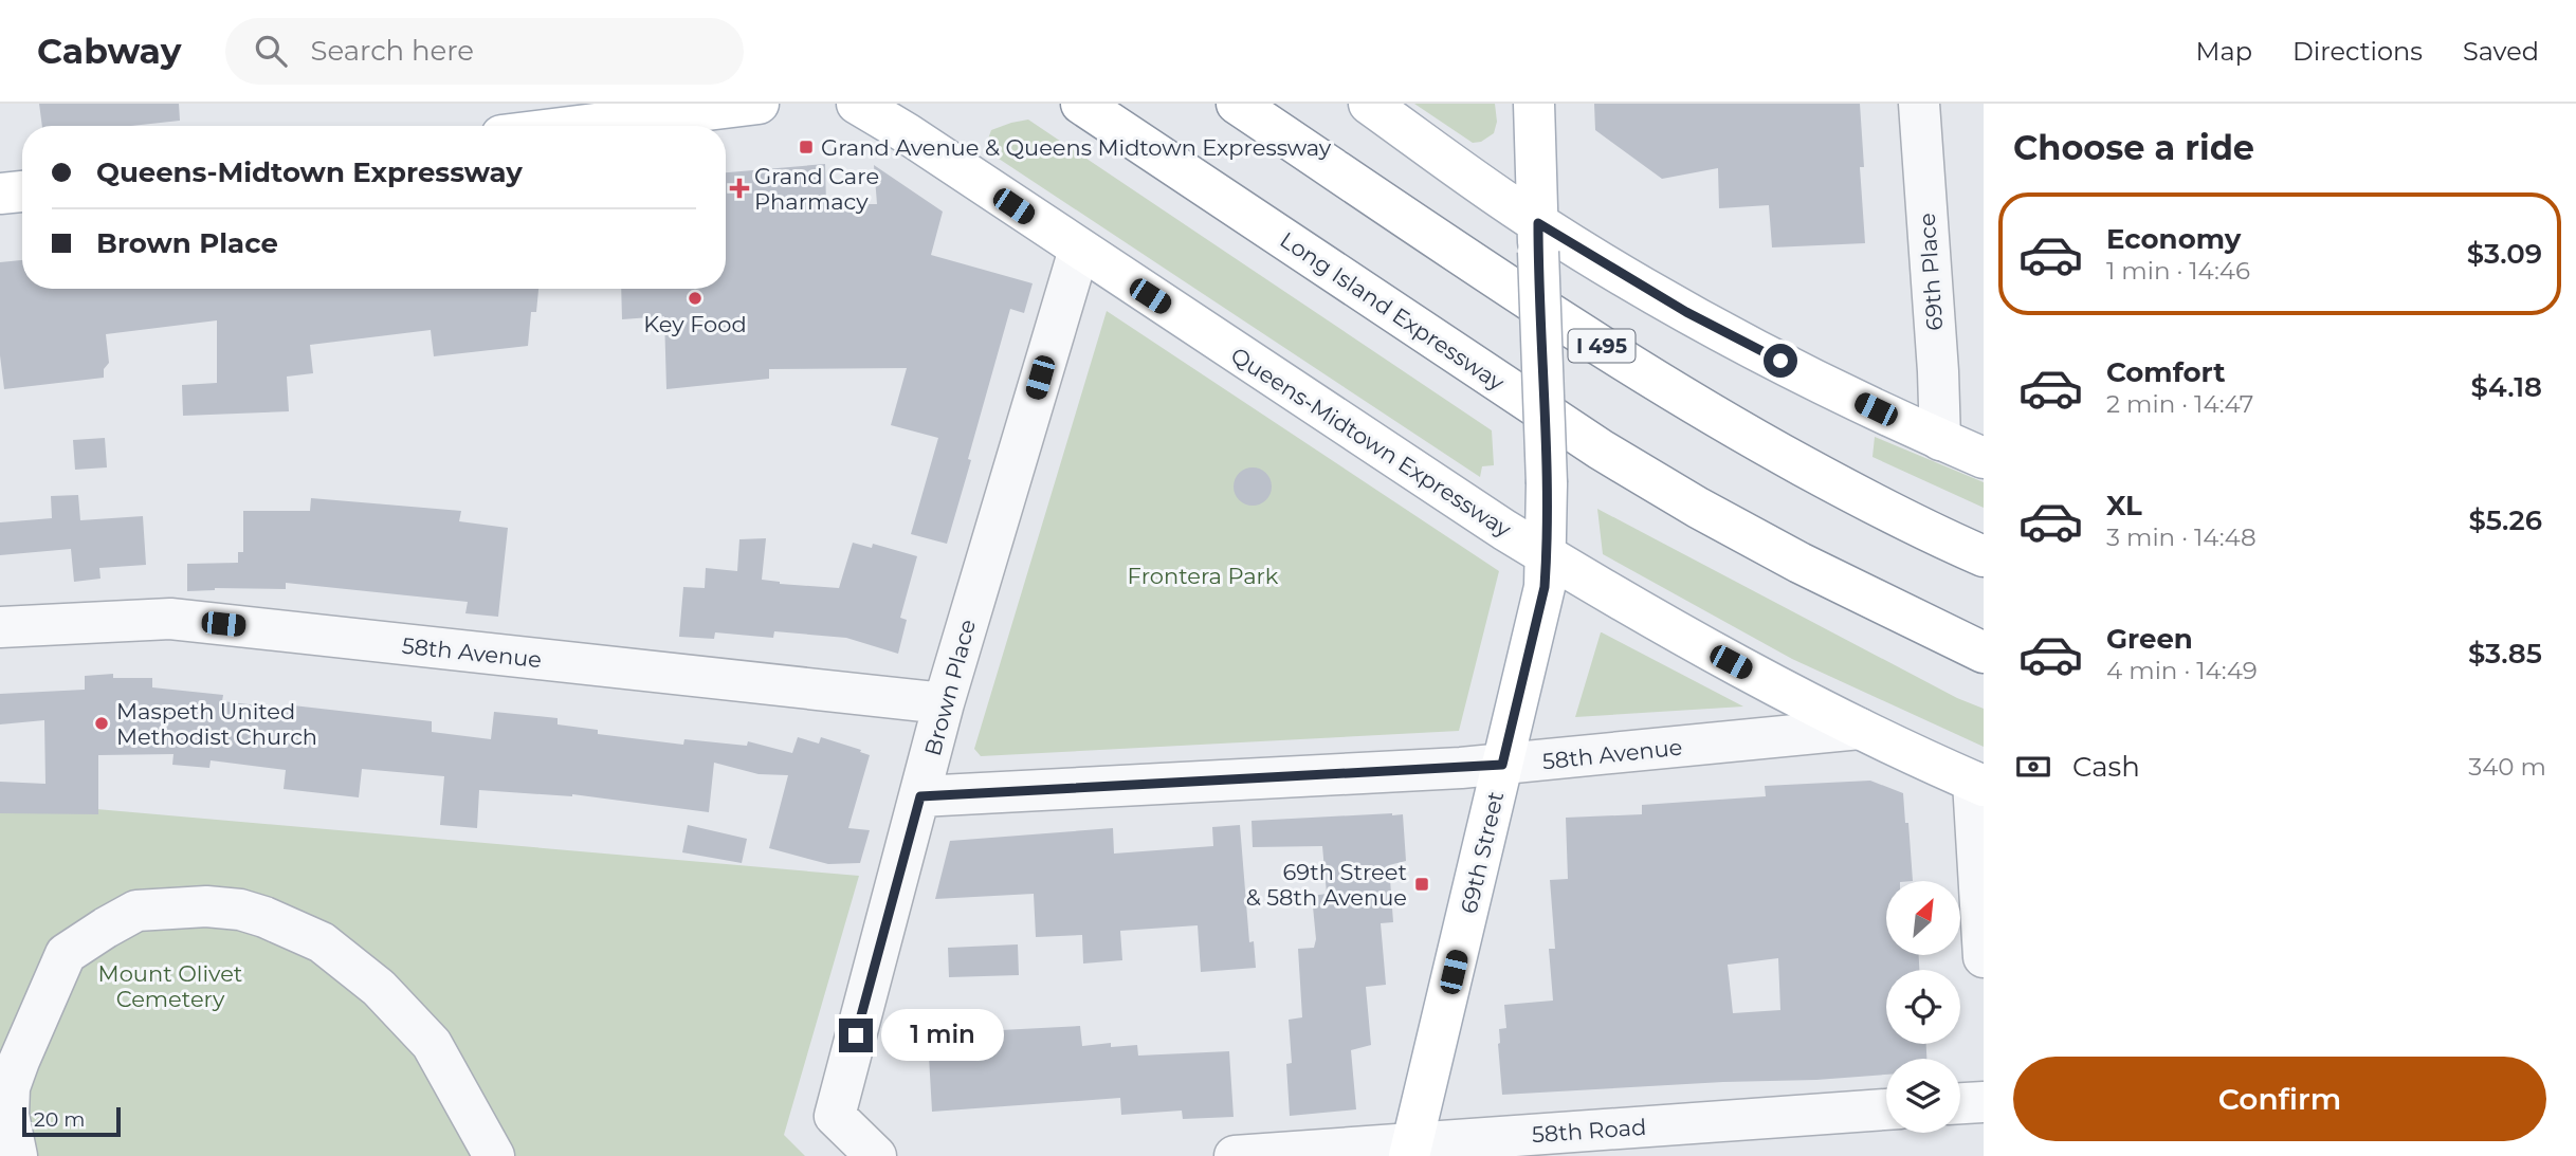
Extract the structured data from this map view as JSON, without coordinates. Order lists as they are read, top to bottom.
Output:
{
  "streets": {
    "main road": [
      "Long Island Expressway",
      "I 495",
      "Queens-Midtown Expressway",
      "69th Street"
    ],
    "street": [
      "69th Place",
      "58th Avenue",
      "Brown Place",
      "58th Road"
    ]
  },
  "crossings": [
    ["Queens-Midtown Expressway", "58th Avenue"],
    ["Queens-Midtown Expressway", "Brown Place"],
    ["Queens-Midtown Expressway", "69th Street"],
    ["58th Avenue", "Brown Place"],
    ["58th Avenue", "69th Street"],
    ["69th Street", "58th Road"]
  ],
  "parks": ["Frontera Park", "Mount Olivet Cemetery"],
  "places": {
    "transit": ["Grand Avenue & Queens Midtown Expressway", "69th Street & 58th Avenue"],
    "health": ["Grand Care Pharmacy"],
    "other": ["Key Food", "Maspeth United Methodist Church"]
  },
  "scale_bar": "20 m",
  "north": "top right",
  "page": {
    "header": "Cabway",
    "search": "Search here",
    "nav": ["Map", "Directions", "Saved"],
    "heading": "Choose a ride",
    "banner": ["Queens-Midtown Expressway", "Brown Place"],
    "list": [
      {
        "name": "Economy",
        "note": "1 min · 14:46",
        "value": "$3.09"
      },
      {
        "name": "Comfort",
        "note": "2 min · 14:47",
        "value": "$4.18"
      },
      {
        "name": "XL",
        "note": "3 min · 14:48",
        "value": "$5.26"
      },
      {
        "name": "Green",
        "note": "4 min · 14:49",
        "value": "$3.85"
      }
    ],
    "pay": ["Cash", "340 m"],
    "bubble": "1 min",
    "buttons": "Confirm",
    "scale": "20 m"
  }
}
